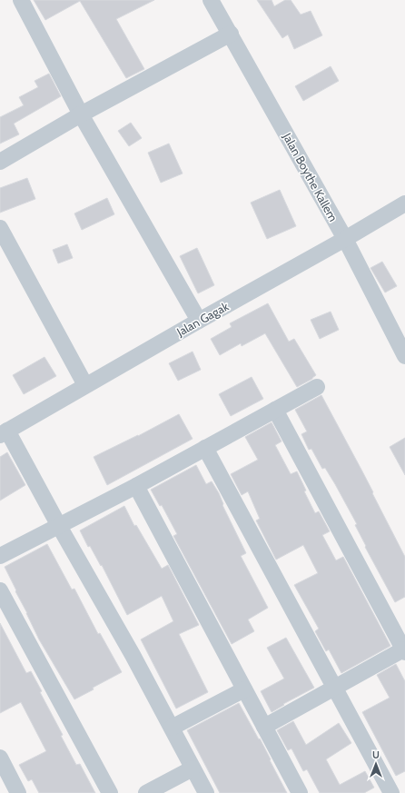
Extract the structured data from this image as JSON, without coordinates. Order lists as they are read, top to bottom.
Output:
{
  "streets": {
    "street": ["Jalan Boythe Kallem", "Jalan Gagak"]
  },
  "crossings": [
    ["Jalan Boythe Kallem", "Jalan Gagak"]
  ],
  "north": "top"
}
